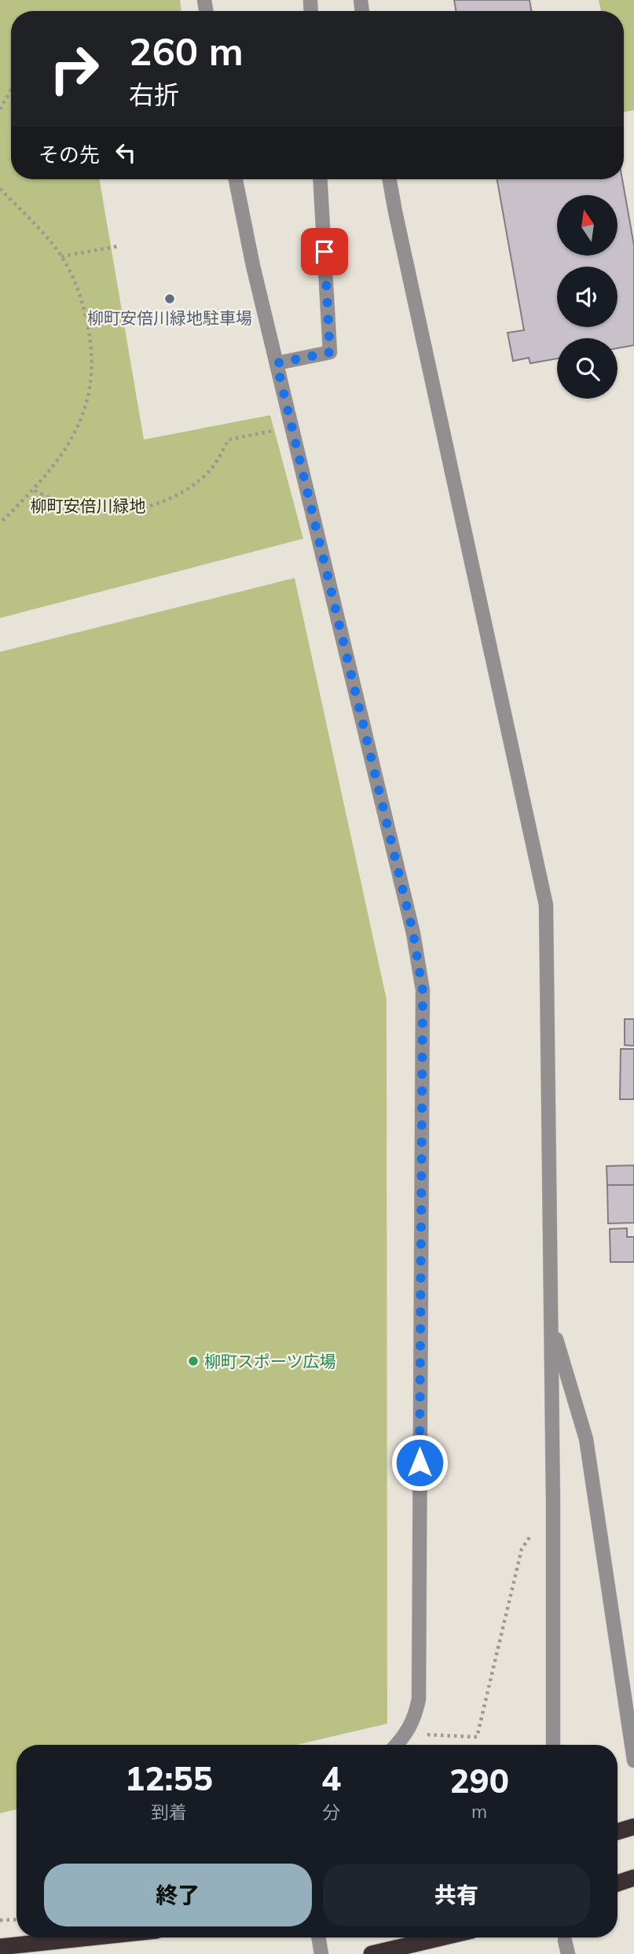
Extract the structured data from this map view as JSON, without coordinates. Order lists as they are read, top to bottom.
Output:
{
  "parks": ["柳町安倍川緑地"],
  "places": ["柳町安倍川緑地駐車場", "柳町スポーツ広場"],
  "north": "top",
  "page": {
    "turn": ["260 m", "右折"],
    "then": "その先",
    "eta": [
      "12:55",
      "到着",
      "4",
      "分",
      "290",
      "m"
    ],
    "buttons": ["終了", "共有"]
  }
}
